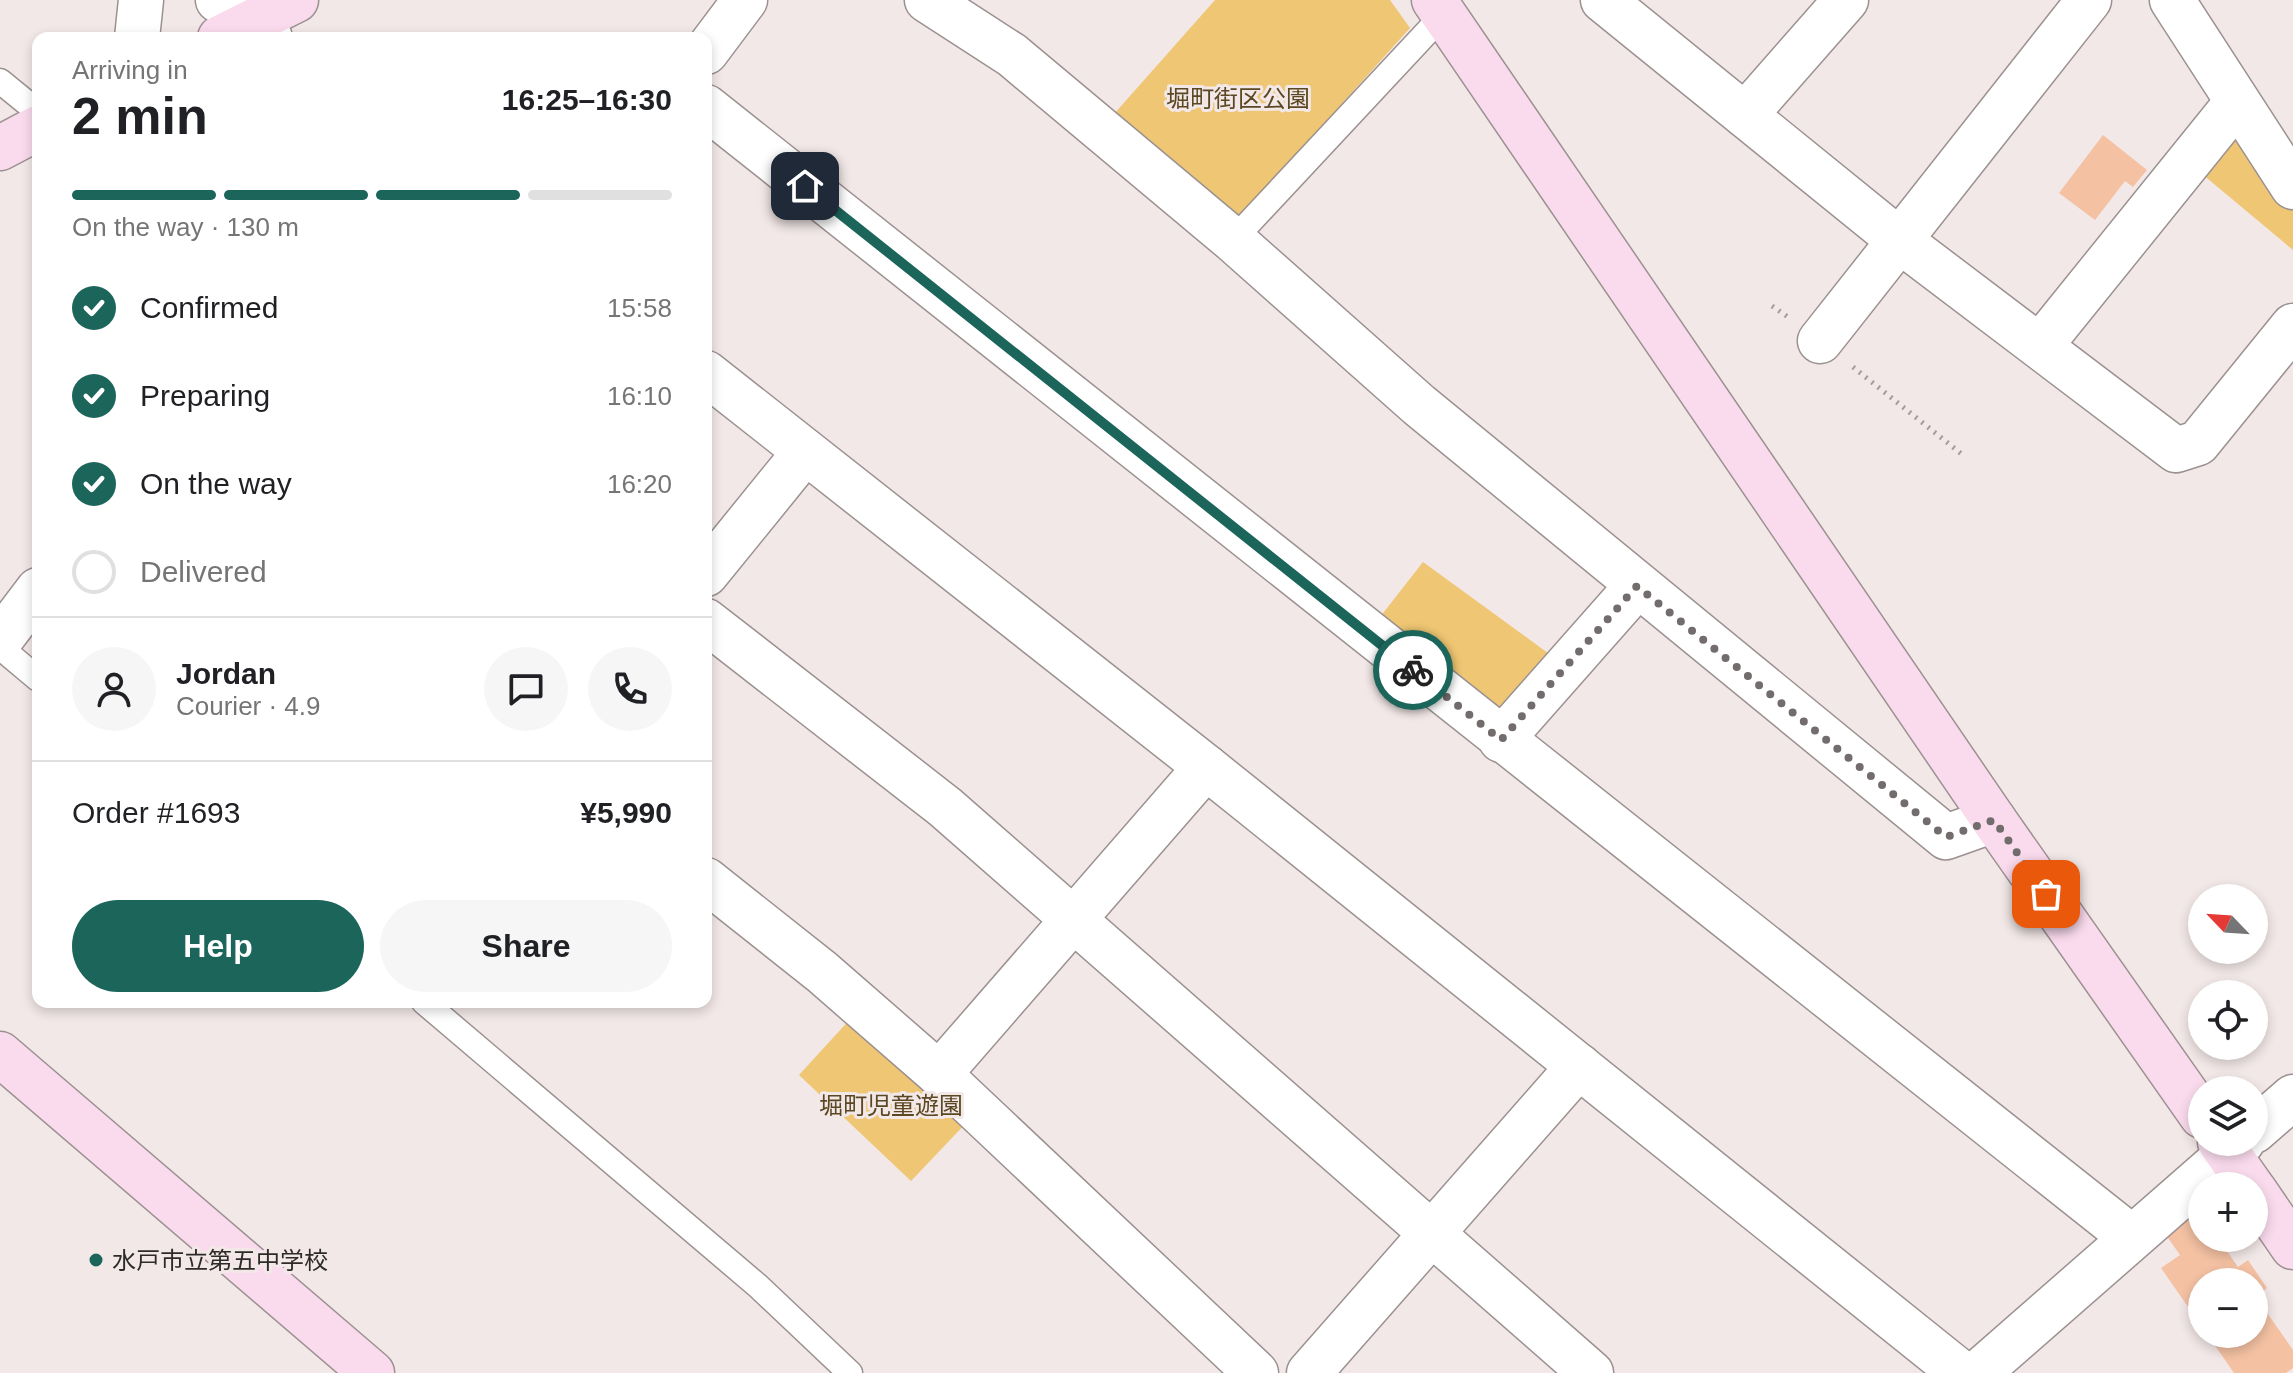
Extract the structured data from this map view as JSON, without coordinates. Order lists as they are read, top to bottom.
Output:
{
  "parks": ["堀町街区公園", "堀町児童遊園"],
  "places": ["水戸市立第五中学校"],
  "north": "top left",
  "page": {
    "heading": ["2 min", "Arriving in", "16:25–16:30"],
    "panel": [
      "Jordan",
      "Courier · 4.9",
      "Order #1693",
      "¥5,990"
    ],
    "bar": "On the way · 130 m",
    "list": [
      ["Confirmed", "15:58"],
      ["Preparing", "16:10"],
      ["On the way", "16:20"],
      "Delivered"
    ],
    "map_buttons": ["+", "−"],
    "buttons": ["Help", "Share"]
  }
}
